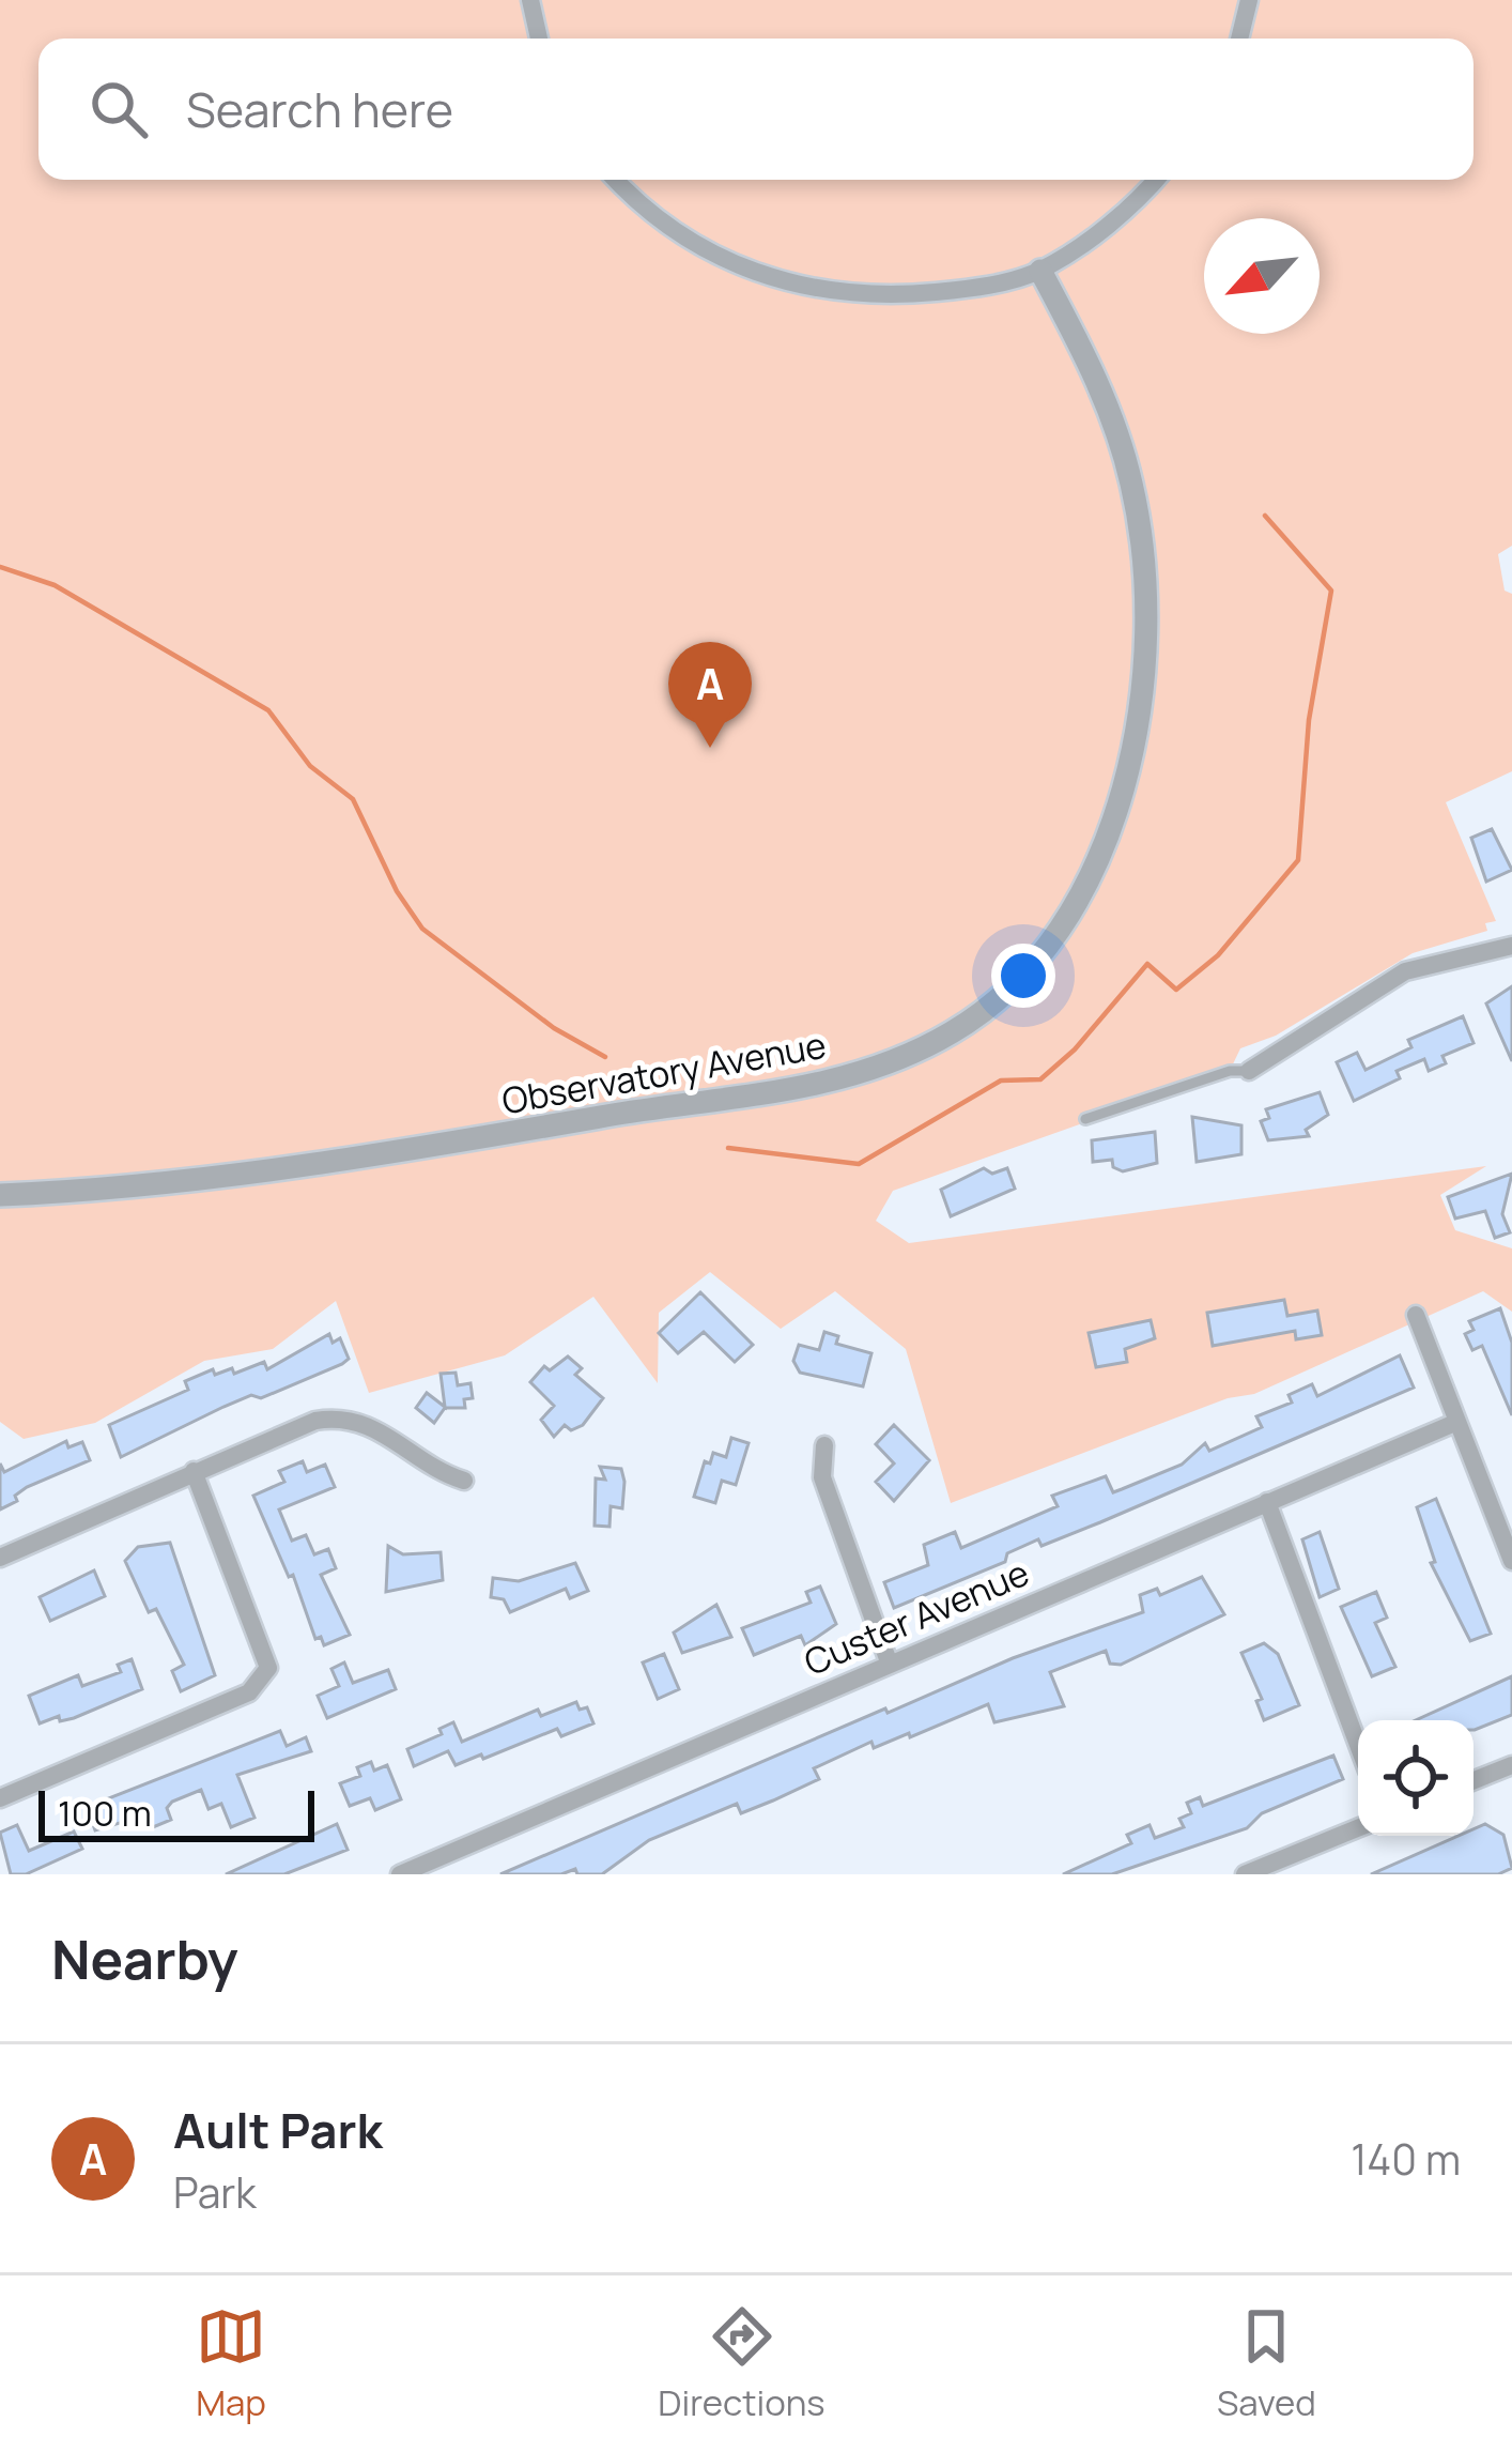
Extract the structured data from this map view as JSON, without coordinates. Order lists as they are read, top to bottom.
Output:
{
  "streets": {
    "street": ["Observatory Avenue", "Custer Avenue"]
  },
  "scale_bar": "100 m",
  "north": "bottom left",
  "page": {
    "search": "Search here",
    "pins": "A",
    "scale": "100 m",
    "heading": "Nearby",
    "list": [
      {
        "mark": "A",
        "name": "Ault Park",
        "note": "Park",
        "value": "140 m"
      }
    ],
    "nav": ["Map", "Directions", "Saved"]
  }
}
